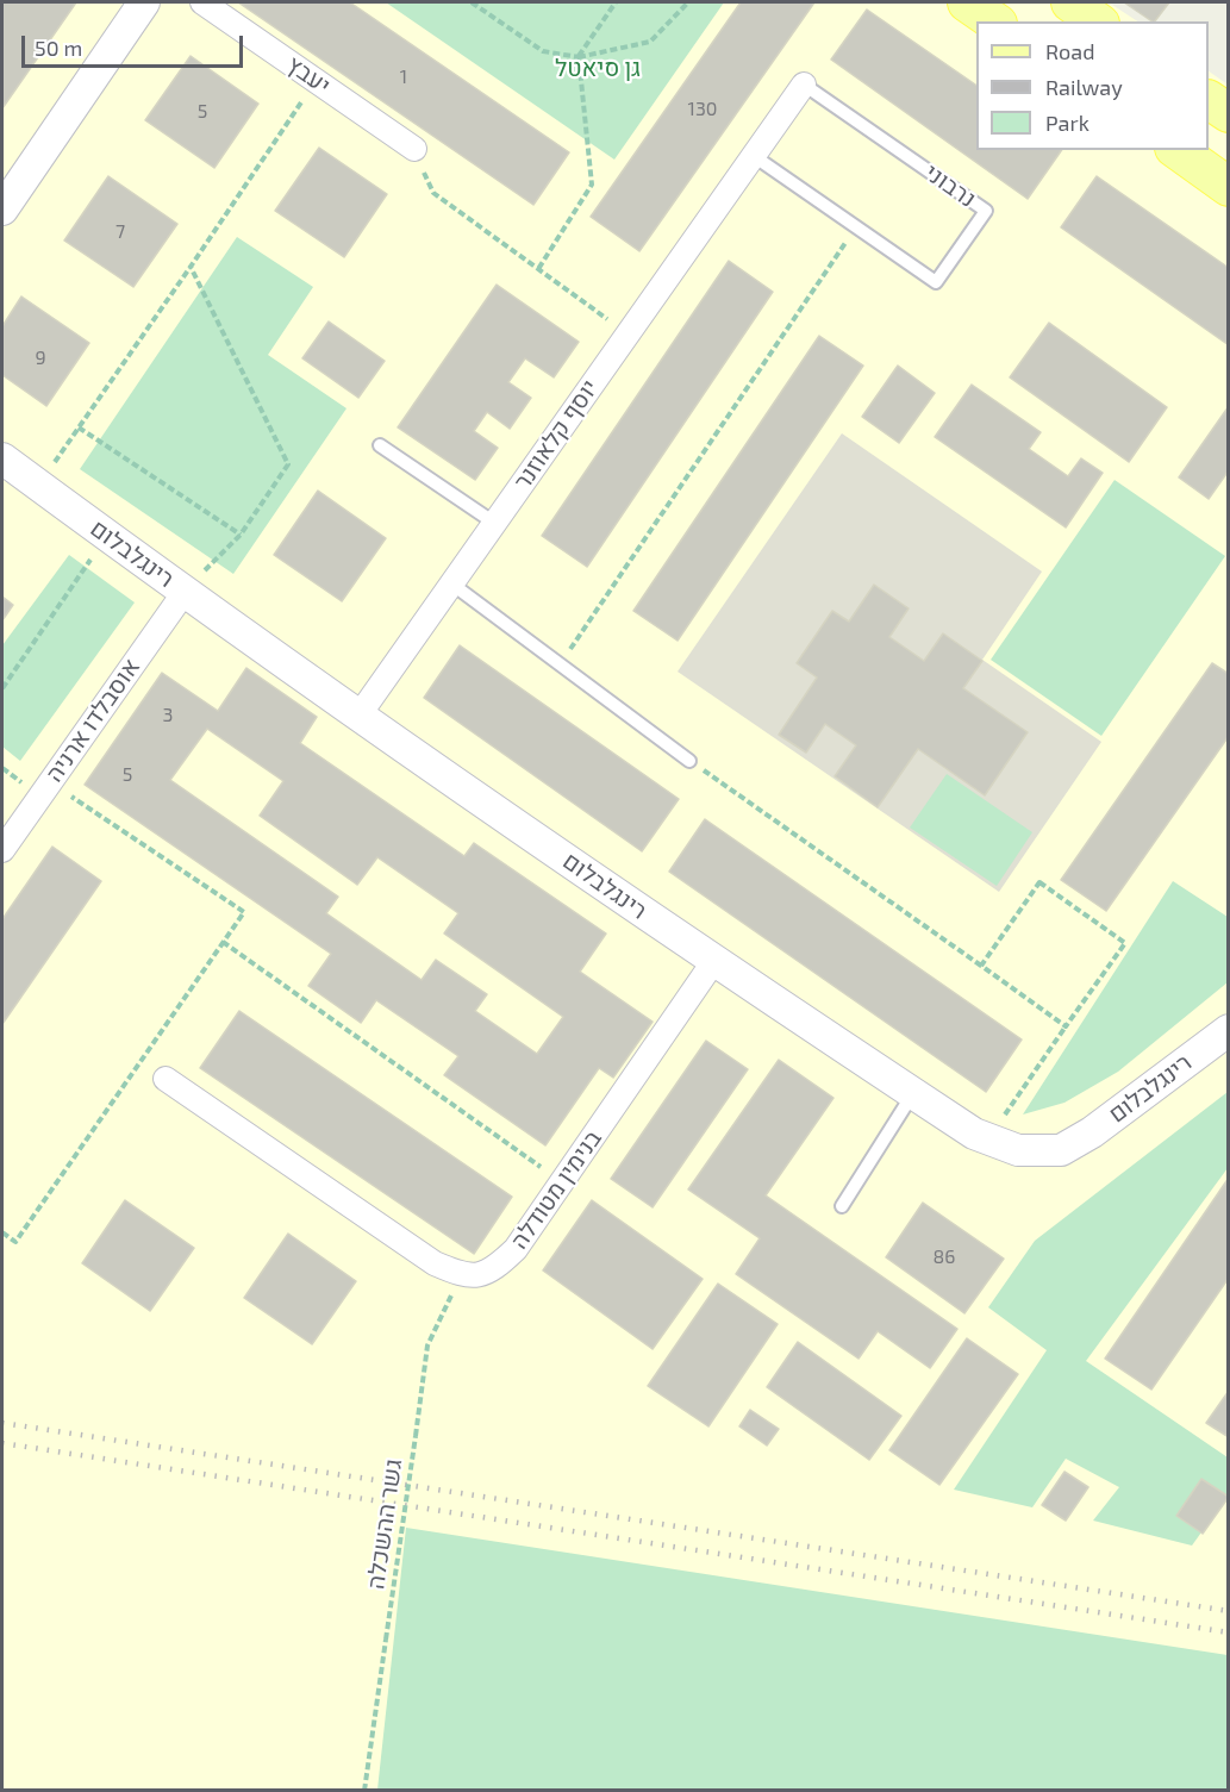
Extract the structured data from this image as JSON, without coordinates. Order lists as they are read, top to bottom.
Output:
{
  "streets": {
    "street": [
      "יעבץ",
      "נרבוני",
      "יוסף קלאוזנר",
      "רינגלבלום",
      "אוסבלדו ארניה",
      "בנימין מטודלה"
    ],
    "path": ["גשר ההשכלה"]
  },
  "crossings": [
    ["נרבוני", "יוסף קלאוזנר"],
    ["יוסף קלאוזנר", "רינגלבלום"],
    ["רינגלבלום", "אוסבלדו ארניה"],
    ["רינגלבלום", "בנימין מטודלה"]
  ],
  "parks": ["גן סיאטל"],
  "house_numbers": [
    "1",
    "130",
    "5",
    "7",
    "9",
    "3",
    "5",
    "86"
  ],
  "legend": ["Road", "Railway", "Park"],
  "scale_bar": "50 m"
}
